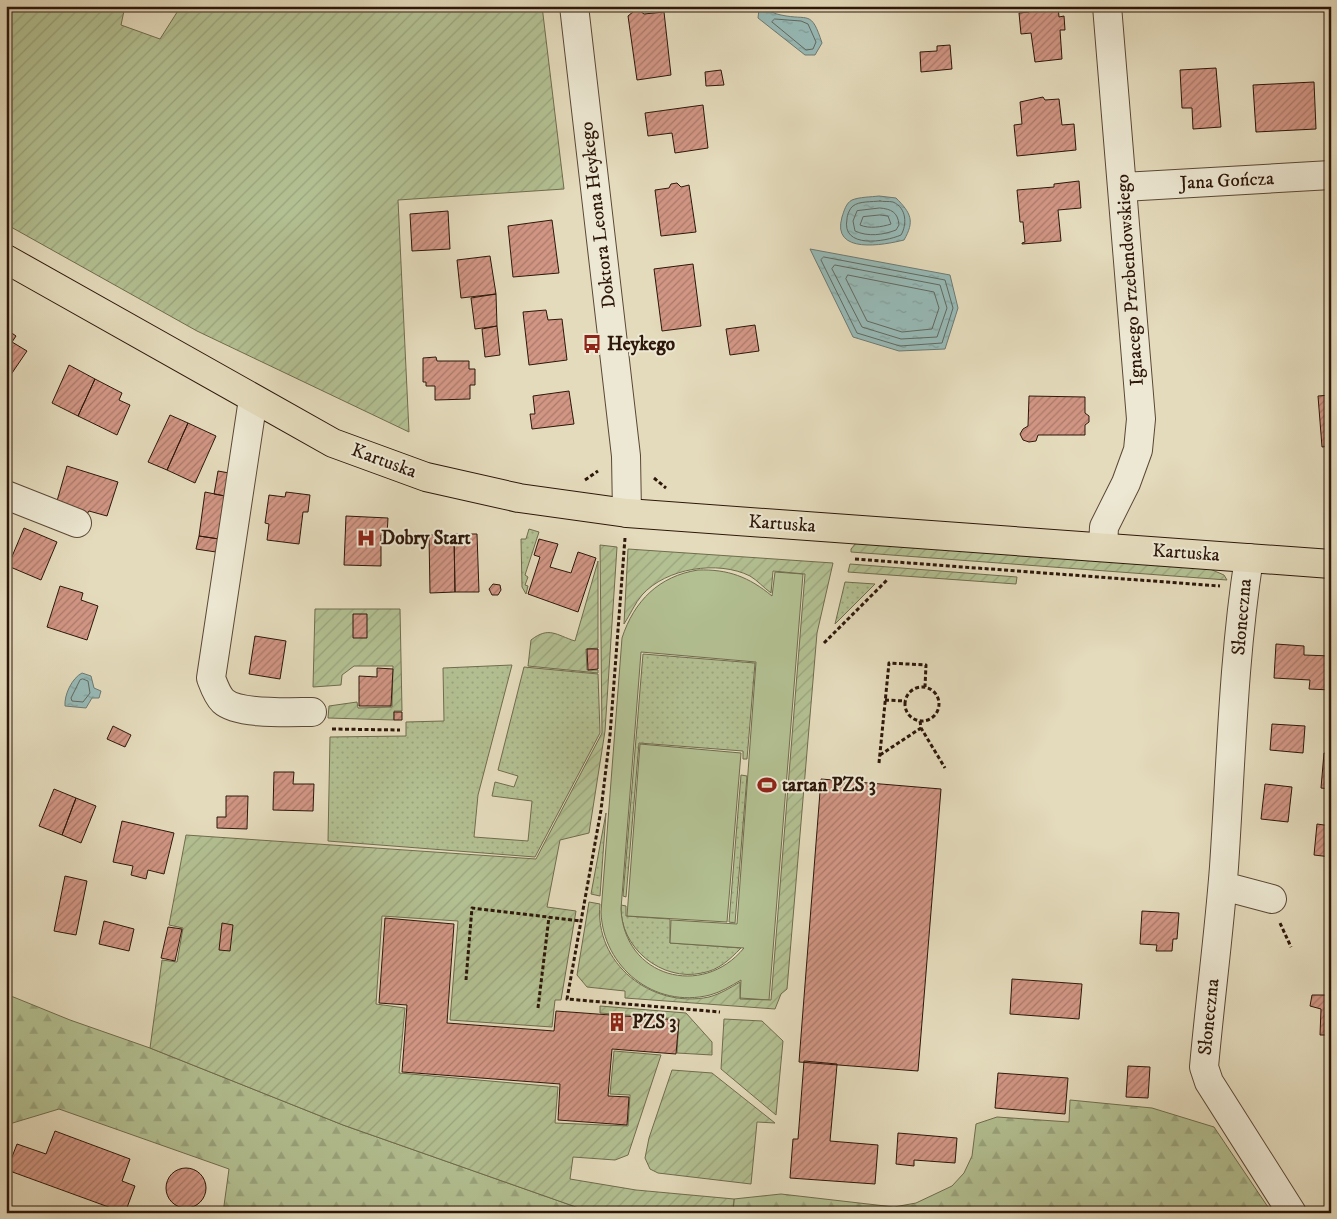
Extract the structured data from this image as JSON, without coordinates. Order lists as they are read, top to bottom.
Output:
{
  "streets": {
    "main road": ["Kartuska"],
    "street": [
      "Jana Gończa",
      "Doktora Leona Heykego",
      "Ignacego Przebendowskiego",
      "Słoneczna"
    ]
  },
  "crossings": [
    ["Jana Gończa", "Ignacego Przebendowskiego"],
    ["Doktora Leona Heykego", "Kartuska"],
    ["Ignacego Przebendowskiego", "Kartuska"],
    ["Kartuska", "Słoneczna"]
  ],
  "places": {
    "bus stop": ["Heykego"],
    "hospital": ["Dobry Start"],
    "sports": ["tartan PZS 3"],
    "building": ["PZS 3"]
  }
}
